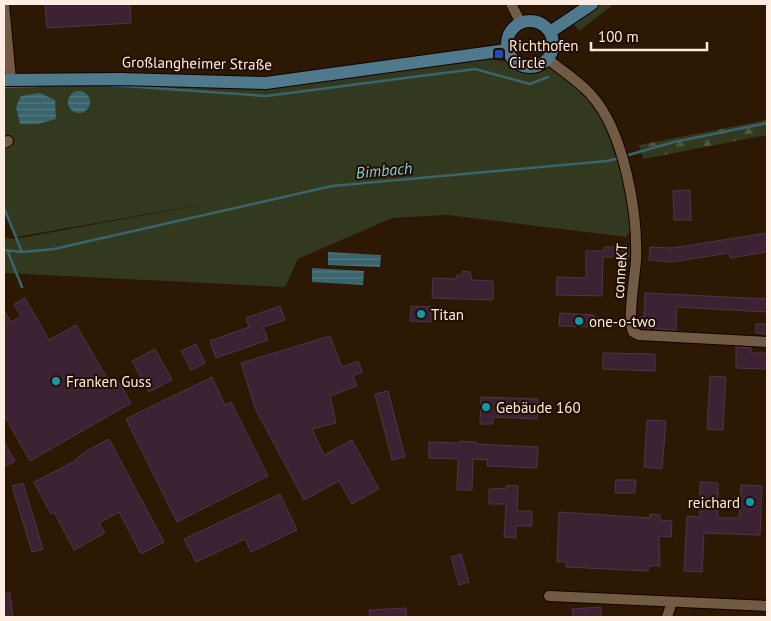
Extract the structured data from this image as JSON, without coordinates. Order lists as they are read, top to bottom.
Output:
{
  "streets": {
    "main road": ["Großlangheimer Straße"],
    "street": ["conneKT"]
  },
  "crossings": [
    ["Großlangheimer Straße", "conneKT"]
  ],
  "water": ["Bimbach"],
  "places": {
    "transit": ["Richthofen Circle"],
    "other": [
      "Titan",
      "one-o-two",
      "Franken Guss",
      "Gebäude 160",
      "reichard"
    ]
  },
  "scale_bar": "100 m"
}
